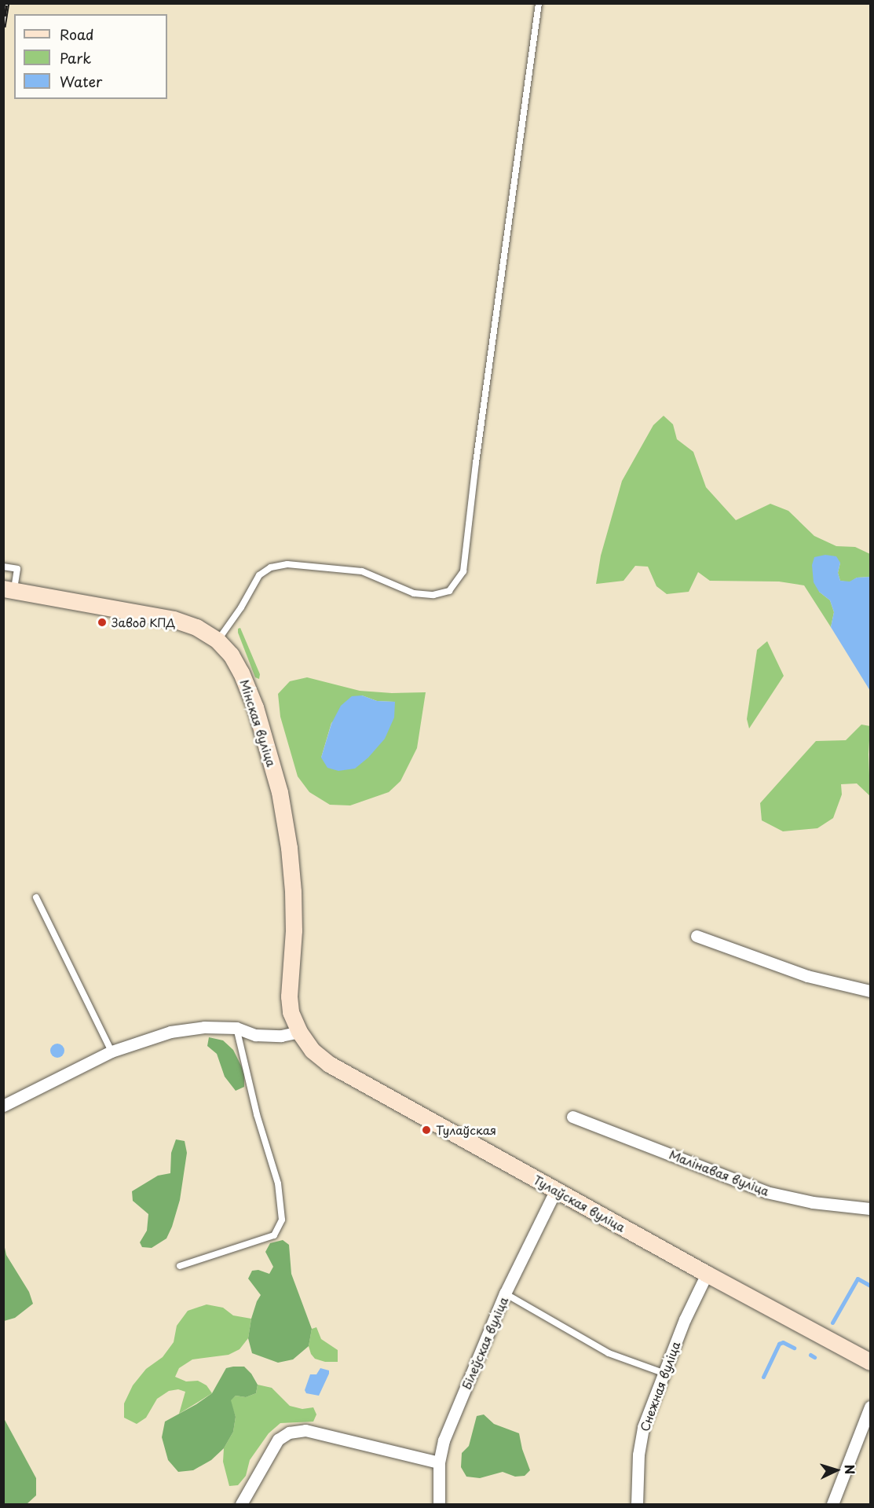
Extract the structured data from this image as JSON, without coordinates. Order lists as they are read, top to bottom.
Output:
{
  "streets": {
    "main road": ["Мінская вуліца", "Тулаўская вуліца"],
    "street": ["Малінавая вуліца", "Білеўская вуліца", "Снежная вуліца"]
  },
  "crossings": [
    ["Мінская вуліца", "Тулаўская вуліца"],
    ["Тулаўская вуліца", "Білеўская вуліца"],
    ["Тулаўская вуліца", "Снежная вуліца"]
  ],
  "places": ["Завод КПД", "Тулаўская"],
  "legend": ["Road", "Park", "Water"],
  "north": "right"
}
